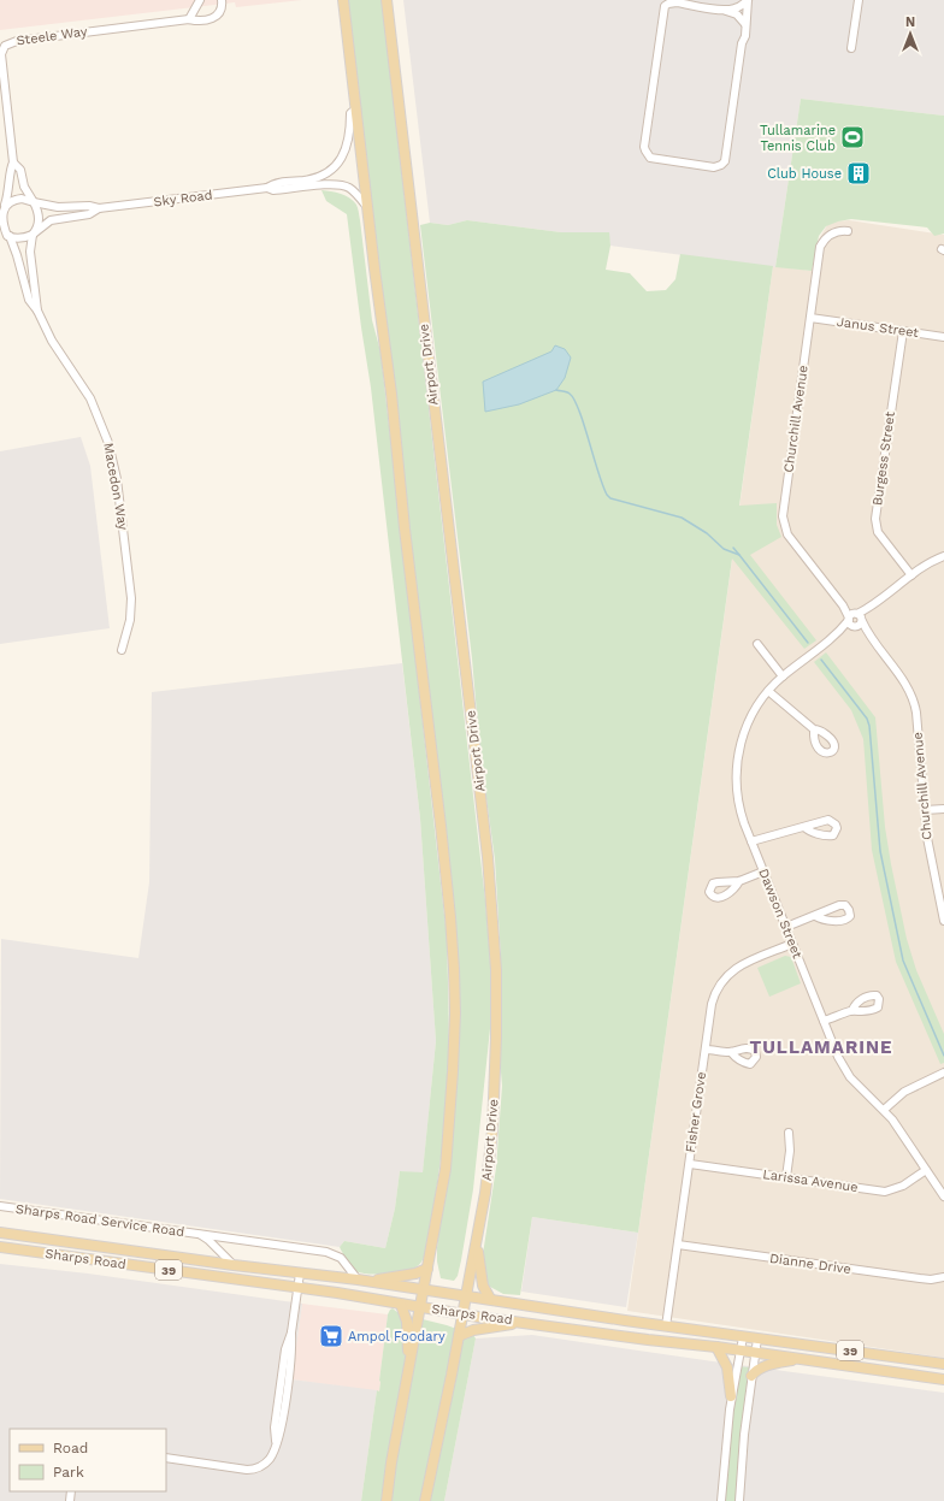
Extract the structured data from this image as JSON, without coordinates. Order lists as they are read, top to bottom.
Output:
{
  "streets": {
    "main road": ["Airport Drive", "Sharps Road", "39"],
    "street": [
      "Steele Way",
      "Sky Road",
      "Janus Street",
      "Churchill Avenue",
      "Burgess Street",
      "Macedon Way",
      "Dawson Street",
      "Fisher Grove",
      "Larissa Avenue",
      "Sharps Road Service Road",
      "Dianne Drive"
    ]
  },
  "crossings": [
    ["Steele Way", "Sky Road"],
    ["Steele Way", "Macedon Way"],
    ["Sky Road", "Macedon Way"],
    ["Janus Street", "Churchill Avenue"],
    ["Janus Street", "Burgess Street"],
    ["Airport Drive", "Sharps Road"],
    ["Churchill Avenue", "Dawson Street"],
    ["Burgess Street", "Dawson Street"],
    ["Dawson Street", "Fisher Grove"],
    ["Dawson Street", "Larissa Avenue"],
    ["Fisher Grove", "Larissa Avenue"],
    ["Fisher Grove", "Sharps Road"],
    ["Fisher Grove", "Dianne Drive"],
    ["Sharps Road Service Road", "Sharps Road"]
  ],
  "districts": ["TULLAMARINE"],
  "places": {
    "sports": ["Tullamarine Tennis Club"],
    "building": ["Club House"],
    "supermarket": ["Ampol Foodary"]
  },
  "legend": ["Road", "Park"],
  "north": "top"
}
